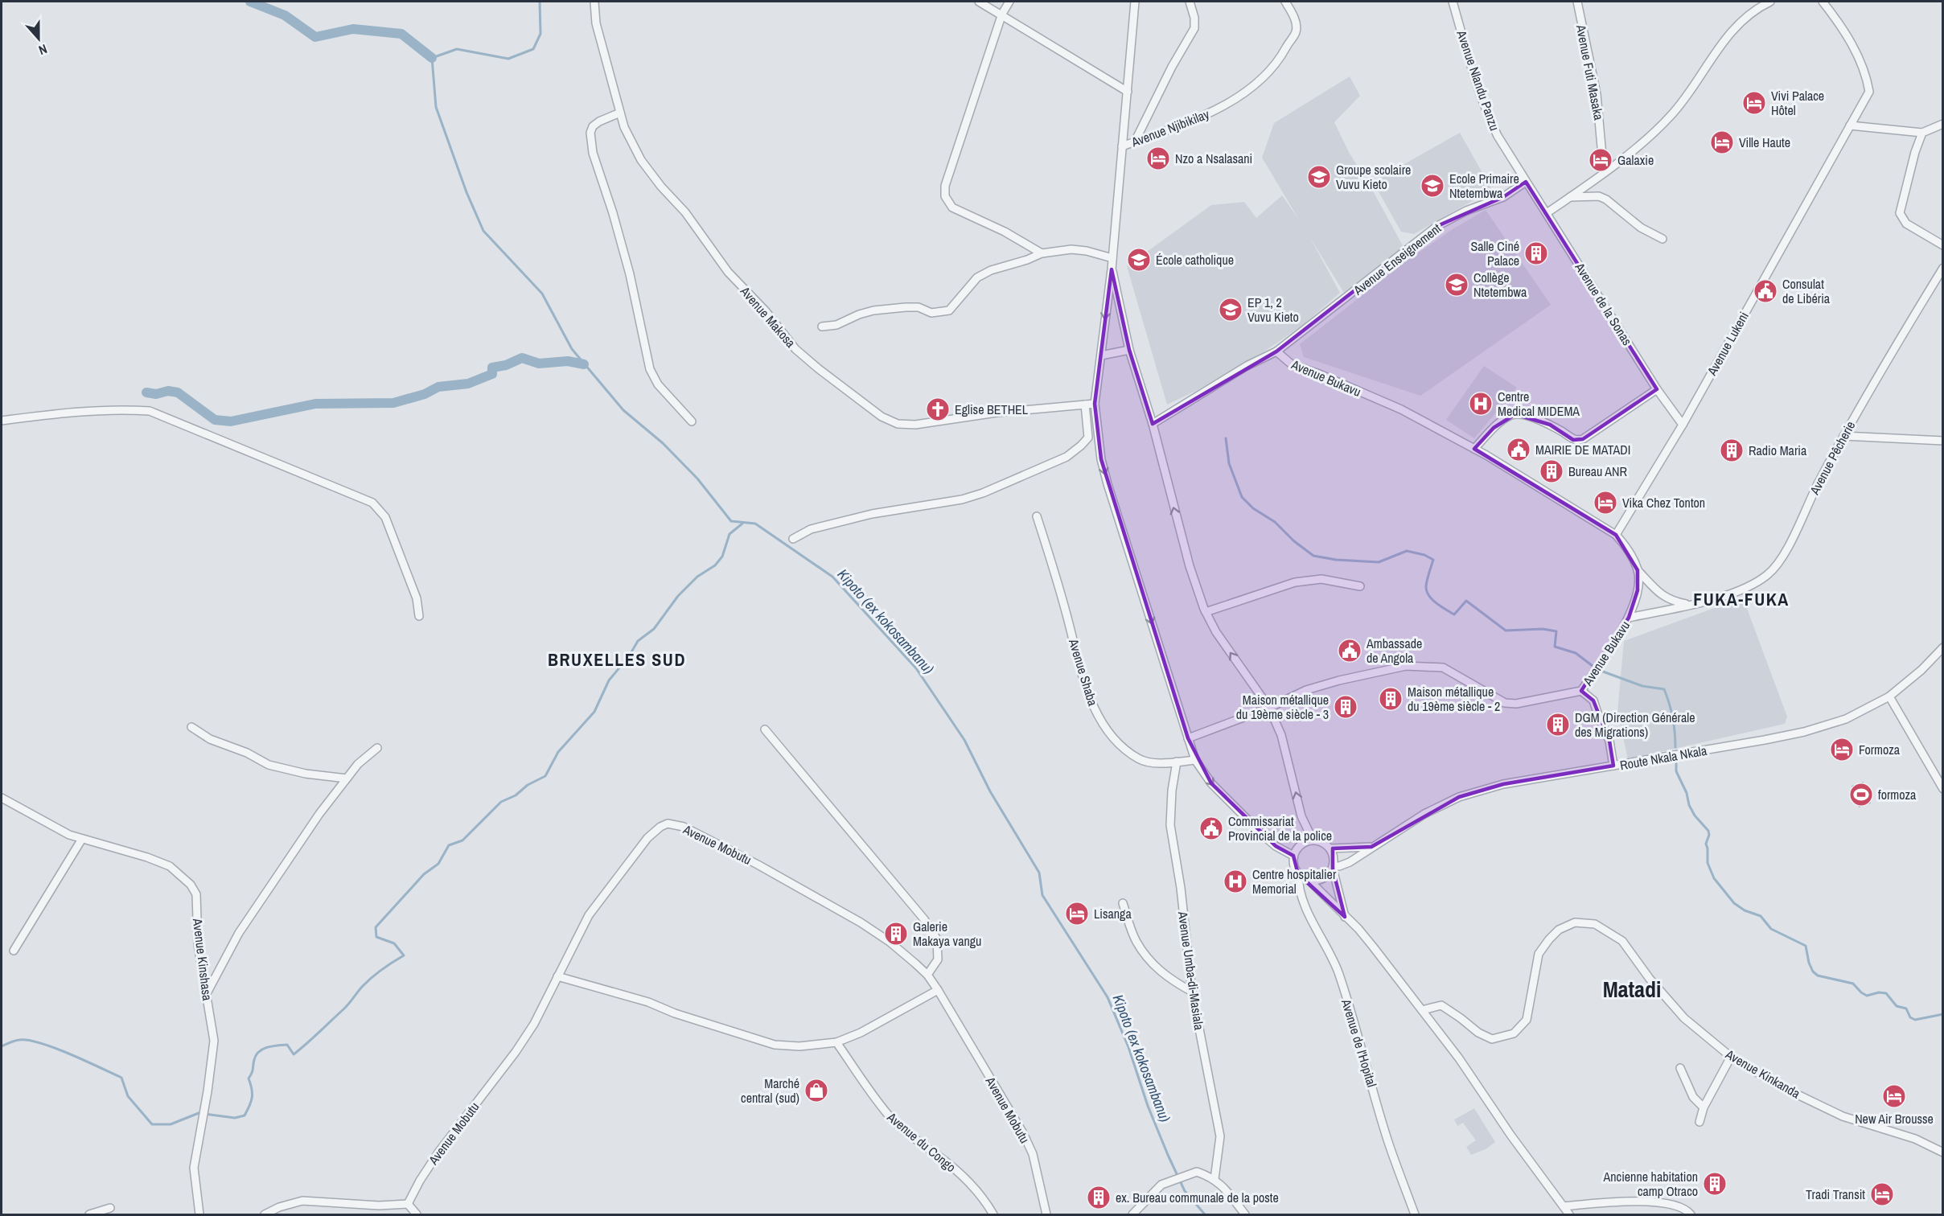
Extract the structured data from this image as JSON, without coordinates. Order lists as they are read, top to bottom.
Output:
{
  "streets": {
    "street": [
      "Avenue Futi Masaka",
      "Avenue Nlandu Panzu",
      "Avenue Njibikilay",
      "Avenue Enseignement",
      "Avenue de la Sonas",
      "Avenue Makosa",
      "Avenue Lukeni",
      "Avenue Bukavu",
      "Avenue Pêcherie",
      "Avenue Shaba",
      "Route Nkala Nkala",
      "Avenue Mobutu",
      "Avenue Kinshasa",
      "Avenue Umba-di-Masiala",
      "Avenue de l'Hopital",
      "Avenue Kinkanda",
      "Avenue du Congo"
    ]
  },
  "crossings": [
    ["Avenue Nlandu Panzu", "Avenue Enseignement"],
    ["Avenue Nlandu Panzu", "Avenue de la Sonas"],
    ["Avenue Enseignement", "Avenue de la Sonas"],
    ["Avenue Enseignement", "Avenue Bukavu"],
    ["Avenue de la Sonas", "Avenue Lukeni"],
    ["Avenue Lukeni", "Avenue Bukavu"],
    ["Avenue Bukavu", "Avenue Pêcherie"],
    ["Avenue Shaba", "Avenue Umba-di-Masiala"],
    ["Route Nkala Nkala", "Avenue de l'Hopital"]
  ],
  "districts": ["FUKA-FUKA", "BRUXELLES SUD", "Matadi"],
  "water": ["Kipoto (ex kokosambanu)"],
  "places": {
    "hotel": [
      "Vivi Palace Hôtel",
      "Ville Haute",
      "Nzo a Nsalasani",
      "Galaxie",
      "Vika Chez Tonton",
      "Formoza",
      "Lisanga",
      "New Air Brousse",
      "Tradi Transit"
    ],
    "school or university": [
      "Groupe scolaire Vuvu Kieto",
      "Ecole Primaire Ntetembwa",
      "École catholique",
      "Collège Ntetembwa",
      "EP 1, 2 Vuvu Kieto"
    ],
    "building": [
      "Salle Ciné Palace",
      "Radio Maria",
      "Bureau ANR",
      "Maison métallique du 19ème siècle - 2",
      "Maison métallique du 19ème siècle - 3",
      "DGM (Direction Générale des Migrations)",
      "Galerie Makaya vangu",
      "Ancienne habitation camp Otraco",
      "ex. Bureau communale de la poste"
    ],
    "public building": [
      "Consulat de Libéria",
      "MAIRIE DE MATADI",
      "Ambassade de Angola",
      "Commissariat Provincial de la police"
    ],
    "hospital": ["Centre Medical MIDEMA", "Centre hospitalier Memorial"],
    "church": ["Eglise BETHEL"],
    "sports": ["formoza"],
    "shop": ["Marché central (sud)"]
  },
  "north": "bottom"
}
